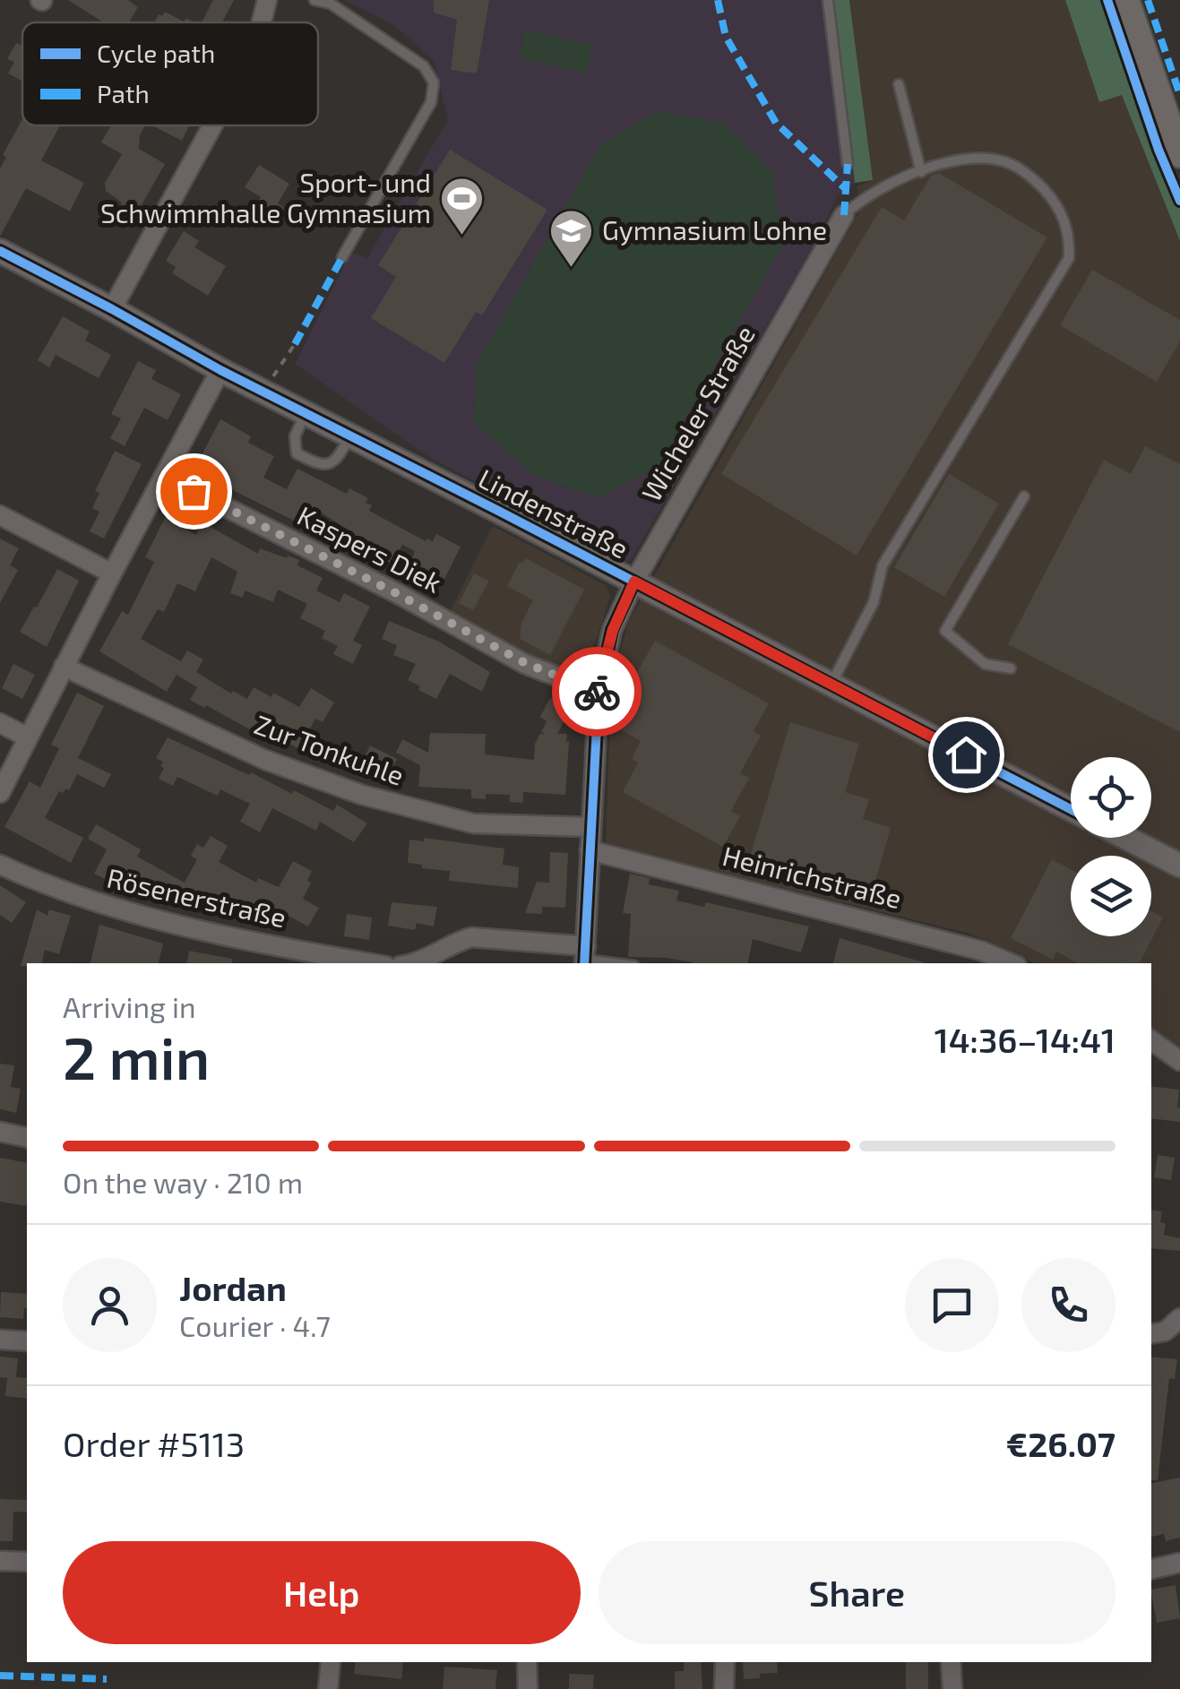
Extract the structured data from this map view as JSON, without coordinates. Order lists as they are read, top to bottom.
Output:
{
  "streets": {
    "street": [
      "Wicheler Straße",
      "Lindenstraße",
      "Kaspers Diek",
      "Zur Tonkuhle",
      "Heinrichstraße",
      "Rösenerstraße"
    ]
  },
  "crossings": [
    ["Wicheler Straße", "Lindenstraße"],
    ["Wicheler Straße", "Kaspers Diek"],
    ["Wicheler Straße", "Zur Tonkuhle"],
    ["Wicheler Straße", "Heinrichstraße"]
  ],
  "places": {
    "sports": ["Sport- und Schwimmhalle Gymnasium"],
    "school or university": ["Gymnasium Lohne"]
  },
  "legend": ["Cycle path", "Path"],
  "page": {
    "heading": ["2 min", "Arriving in", "14:36–14:41"],
    "panel": [
      "Jordan",
      "Courier · 4.7",
      "Order #5113",
      "€26.07"
    ],
    "bar": "On the way · 210 m",
    "buttons": ["Help", "Share"]
  }
}
